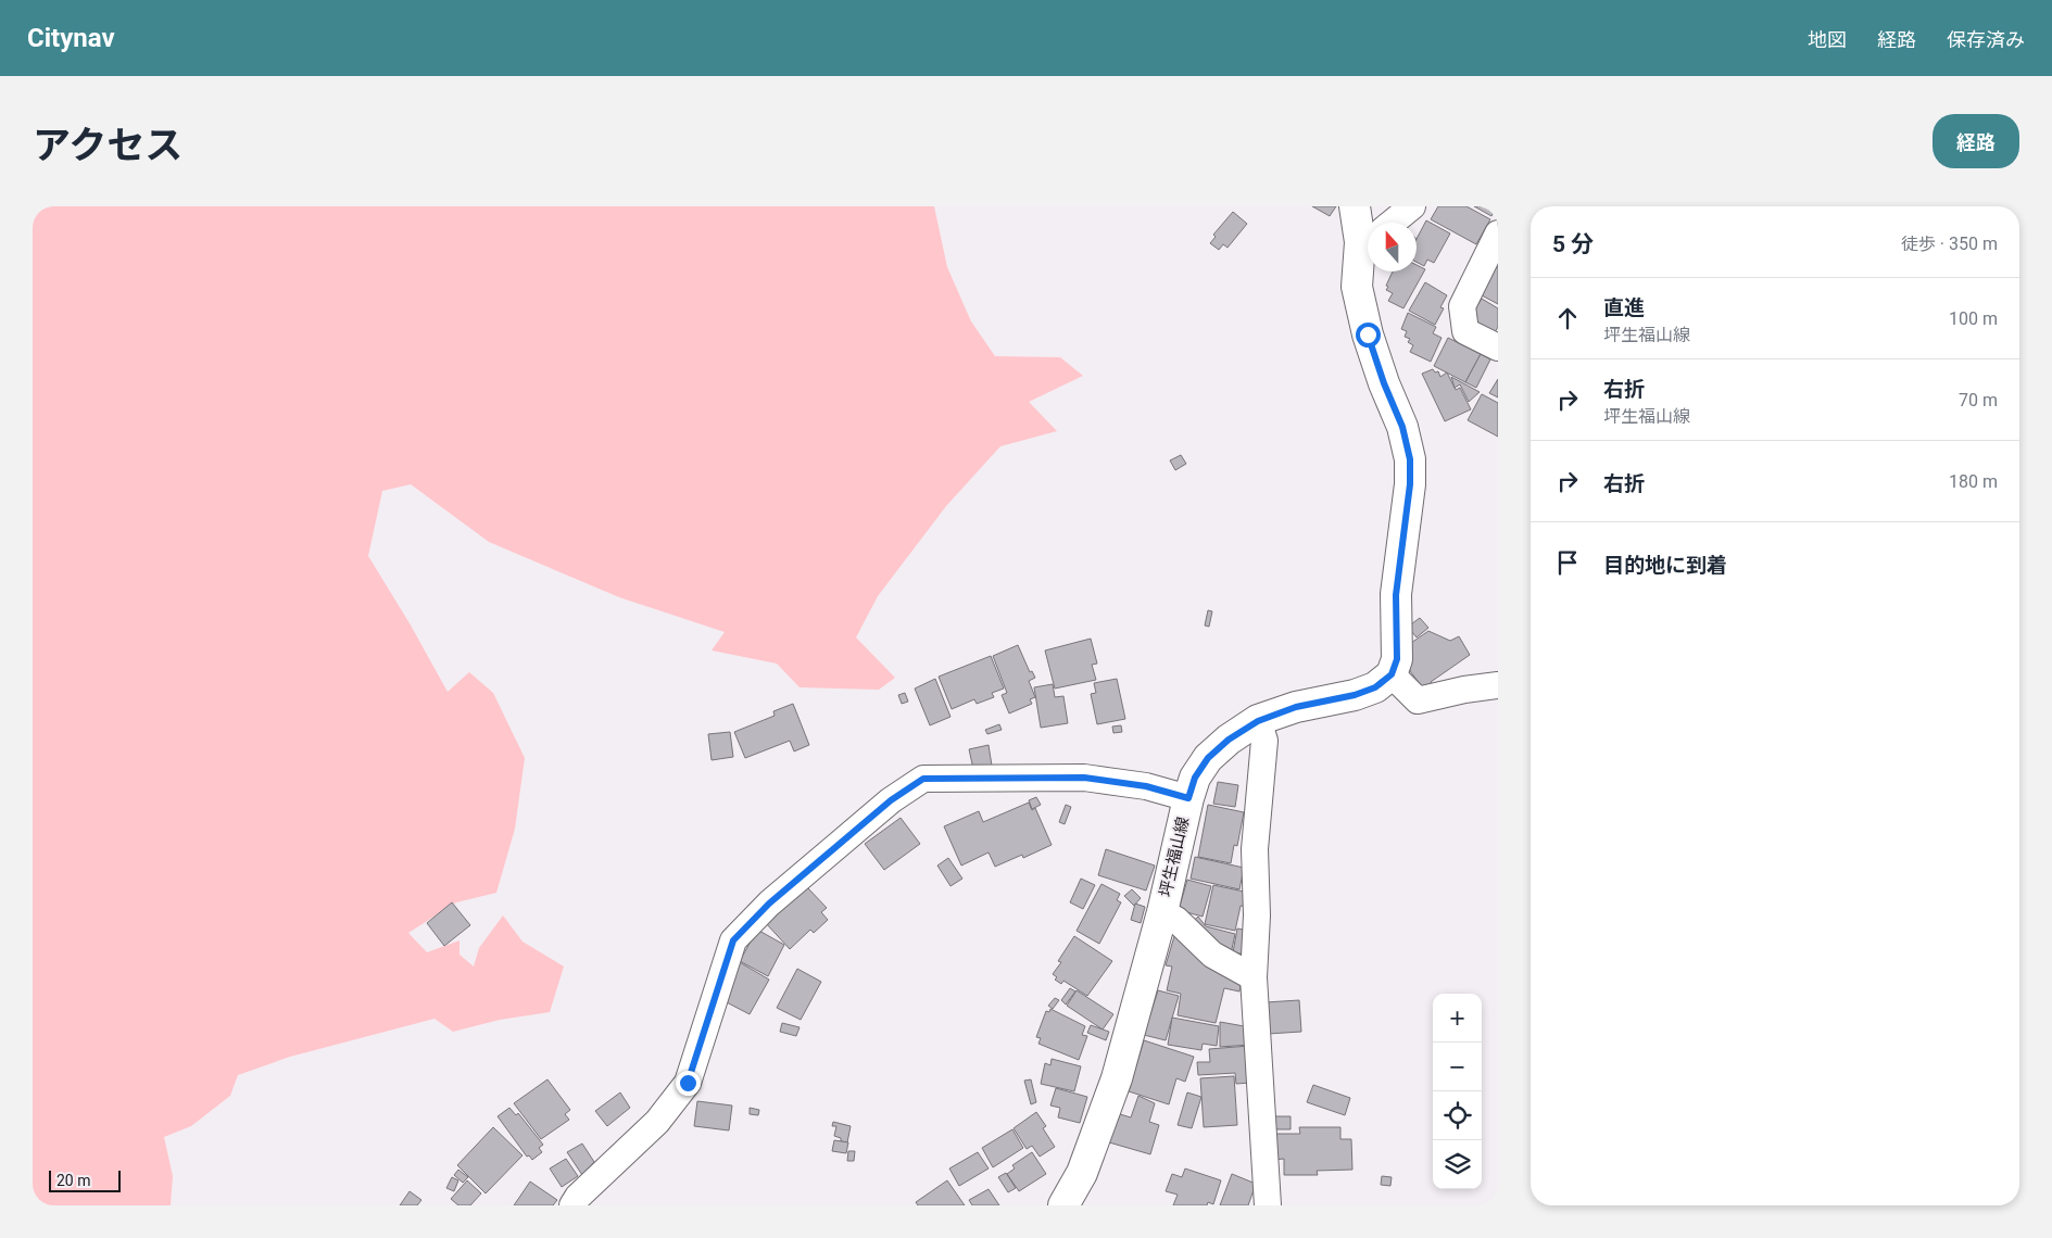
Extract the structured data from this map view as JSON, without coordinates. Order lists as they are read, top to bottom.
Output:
{
  "streets": {
    "main road": ["坪生福山線"]
  },
  "scale_bar": "20 m",
  "north": "top",
  "page": {
    "header": "Citynav",
    "nav": ["地図", "経路", "保存済み"],
    "title": "アクセス",
    "buttons": "経路",
    "heading": ["5 分", "徒歩 · 350 m"],
    "list": [
      ["直進", "坪生福山線", "100 m"],
      ["右折", "坪生福山線", "70 m"],
      ["右折", "180 m"],
      "目的地に到着"
    ],
    "map_buttons": ["+", "−"],
    "scale": "20 m"
  }
}
